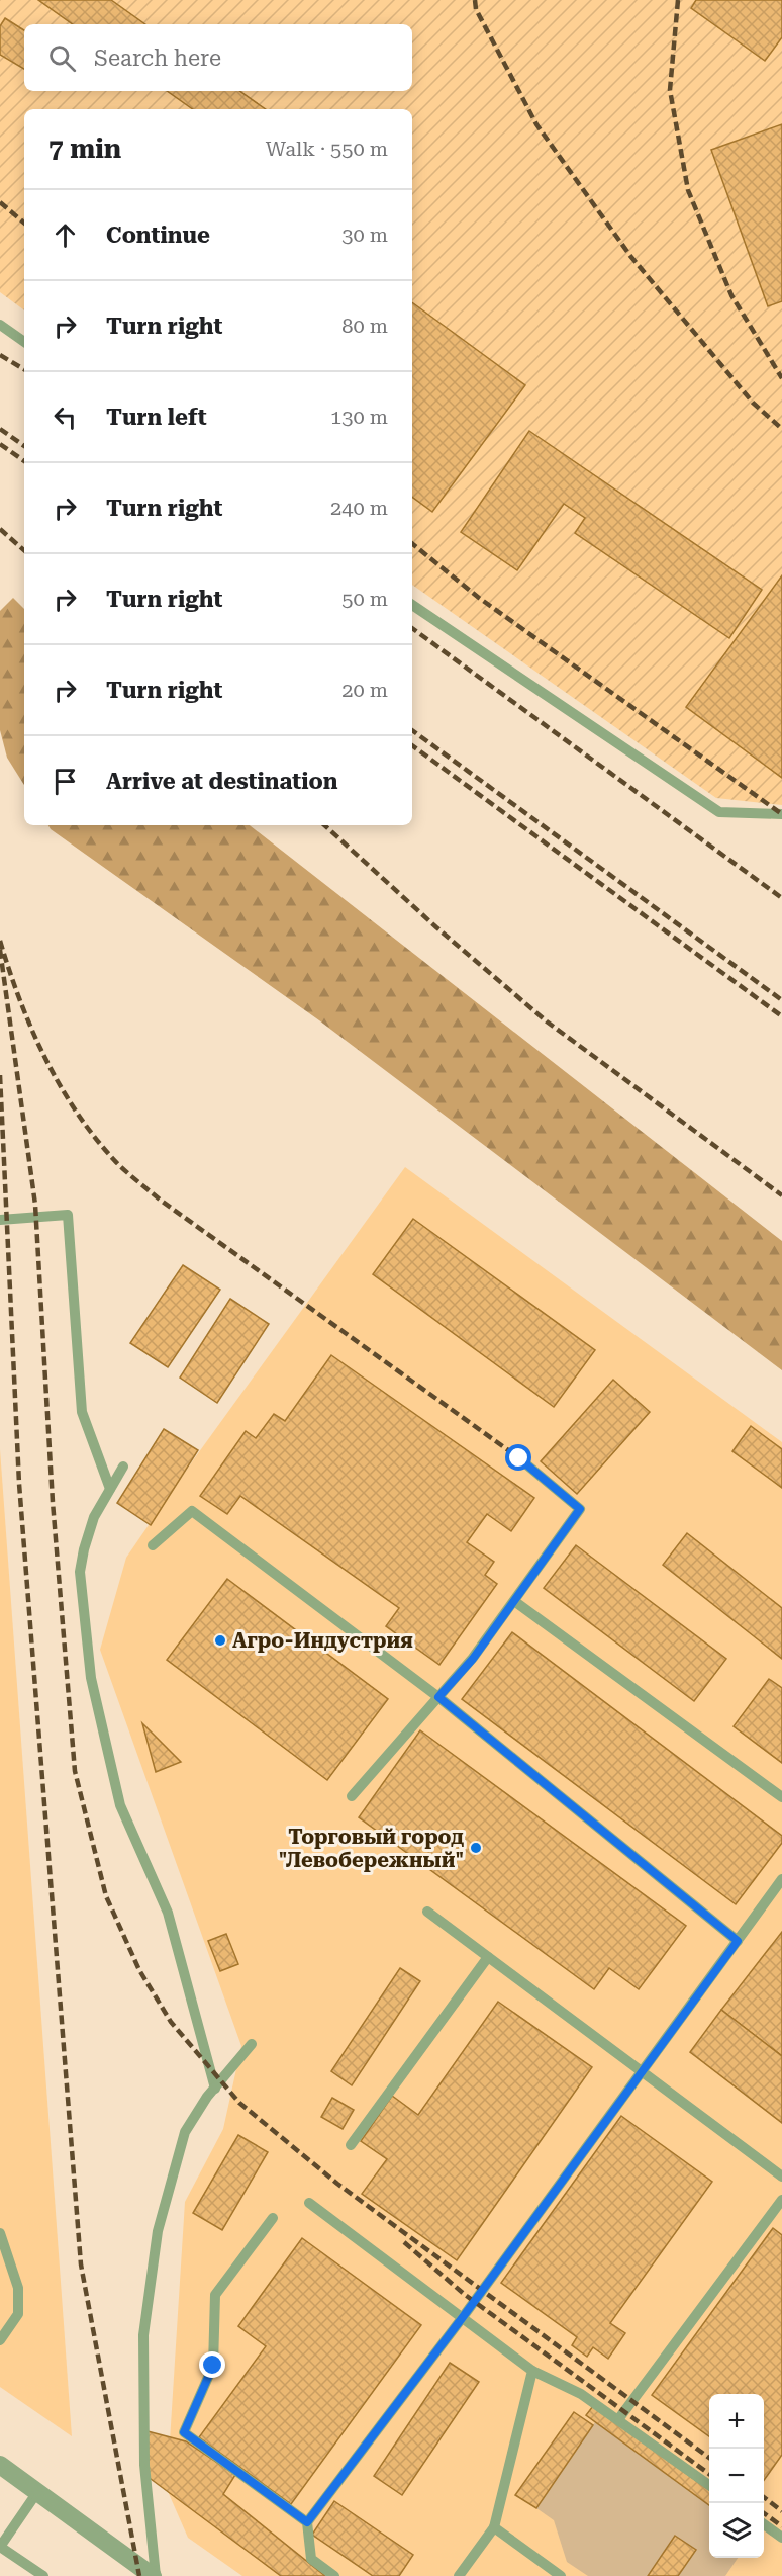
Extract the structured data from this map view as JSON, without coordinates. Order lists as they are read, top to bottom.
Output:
{
  "places": ["Агро-Индустрия", "Торговый город \"Левобережный\""],
  "page": {
    "search": "Search here",
    "heading": ["7 min", "Walk · 550 m"],
    "list": [
      ["Continue", "30 m"],
      ["Turn right", "80 m"],
      ["Turn left", "130 m"],
      ["Turn right", "240 m"],
      ["Turn right", "50 m"],
      ["Turn right", "20 m"],
      "Arrive at destination"
    ],
    "map_buttons": ["+", "−"]
  }
}
